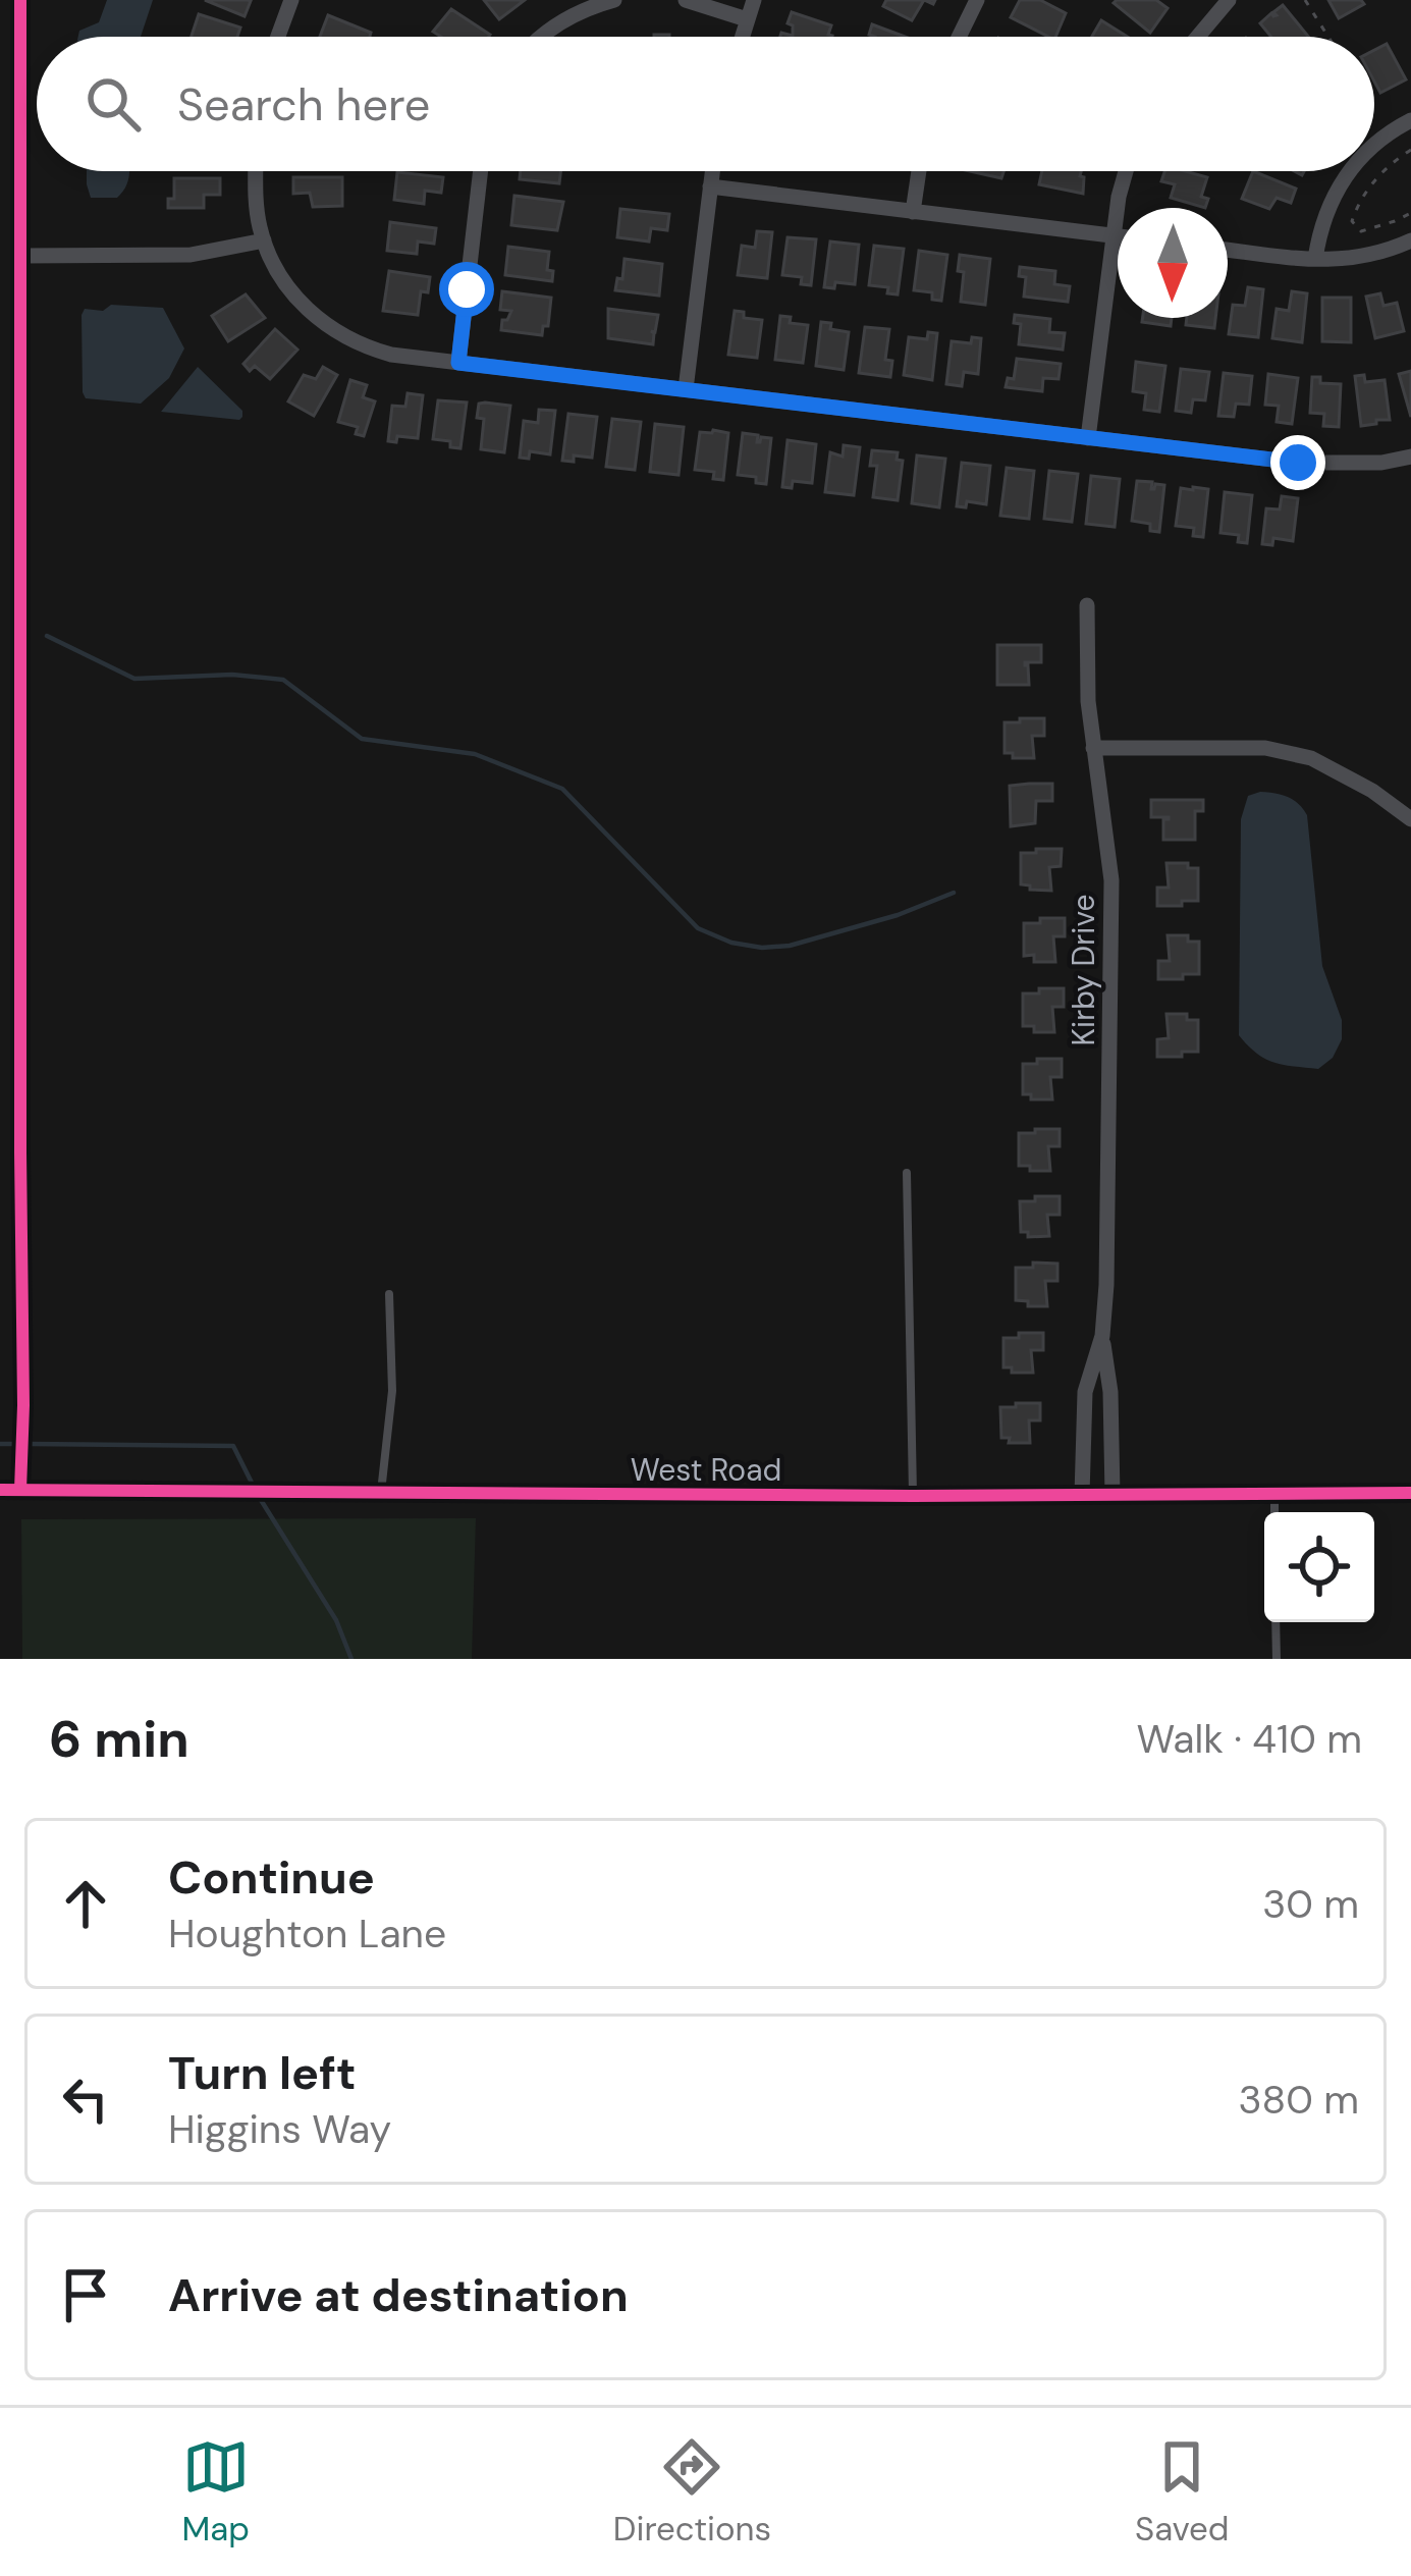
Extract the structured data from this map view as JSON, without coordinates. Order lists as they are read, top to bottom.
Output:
{
  "streets": {
    "street": ["Kirby Drive", "West Road"]
  },
  "crossings": [
    ["Kirby Drive", "West Road"]
  ],
  "north": "bottom",
  "page": {
    "search": "Search here",
    "heading": ["6 min", "Walk · 410 m"],
    "list": [
      ["Continue", "Houghton Lane", "30 m"],
      ["Turn left", "Higgins Way", "380 m"],
      "Arrive at destination"
    ],
    "nav": ["Map", "Directions", "Saved"]
  }
}
